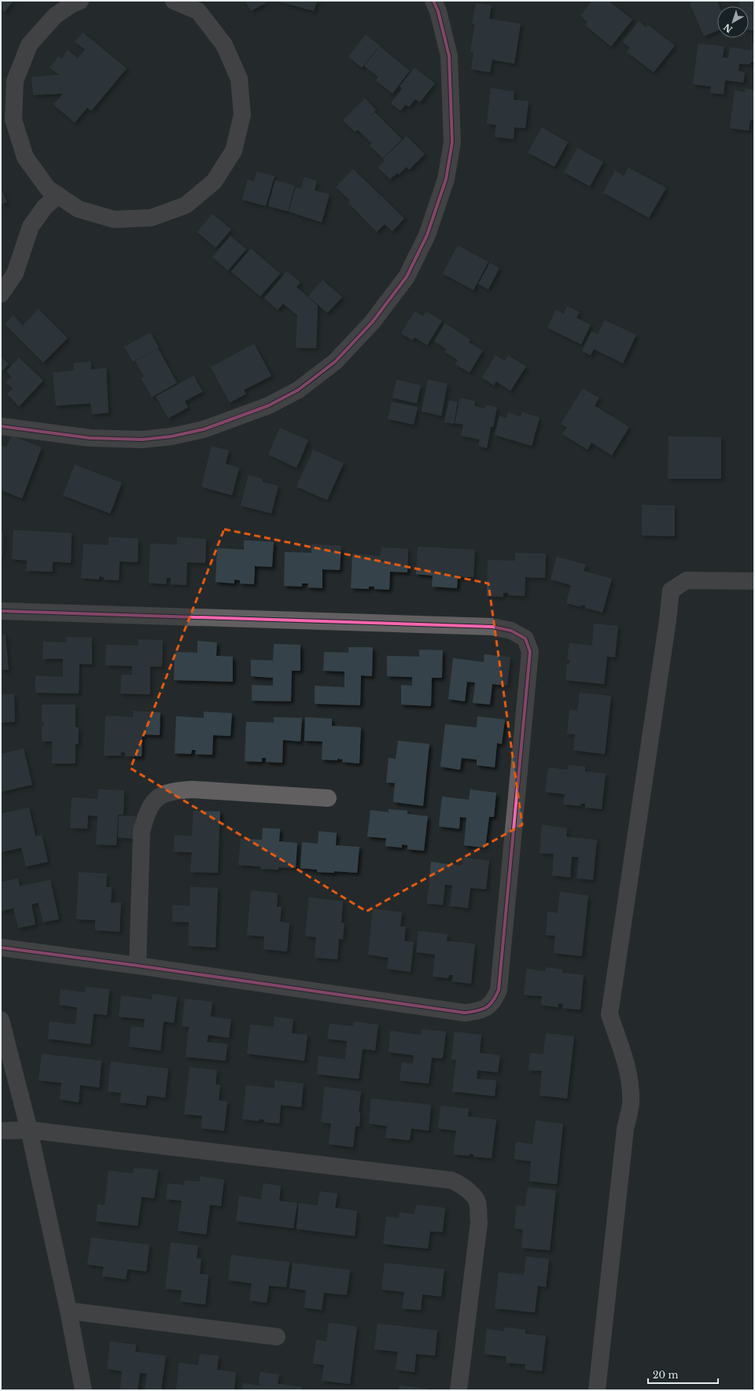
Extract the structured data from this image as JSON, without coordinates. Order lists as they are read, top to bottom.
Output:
{
  "scale_bar": "20 m",
  "north": "bottom left"
}
